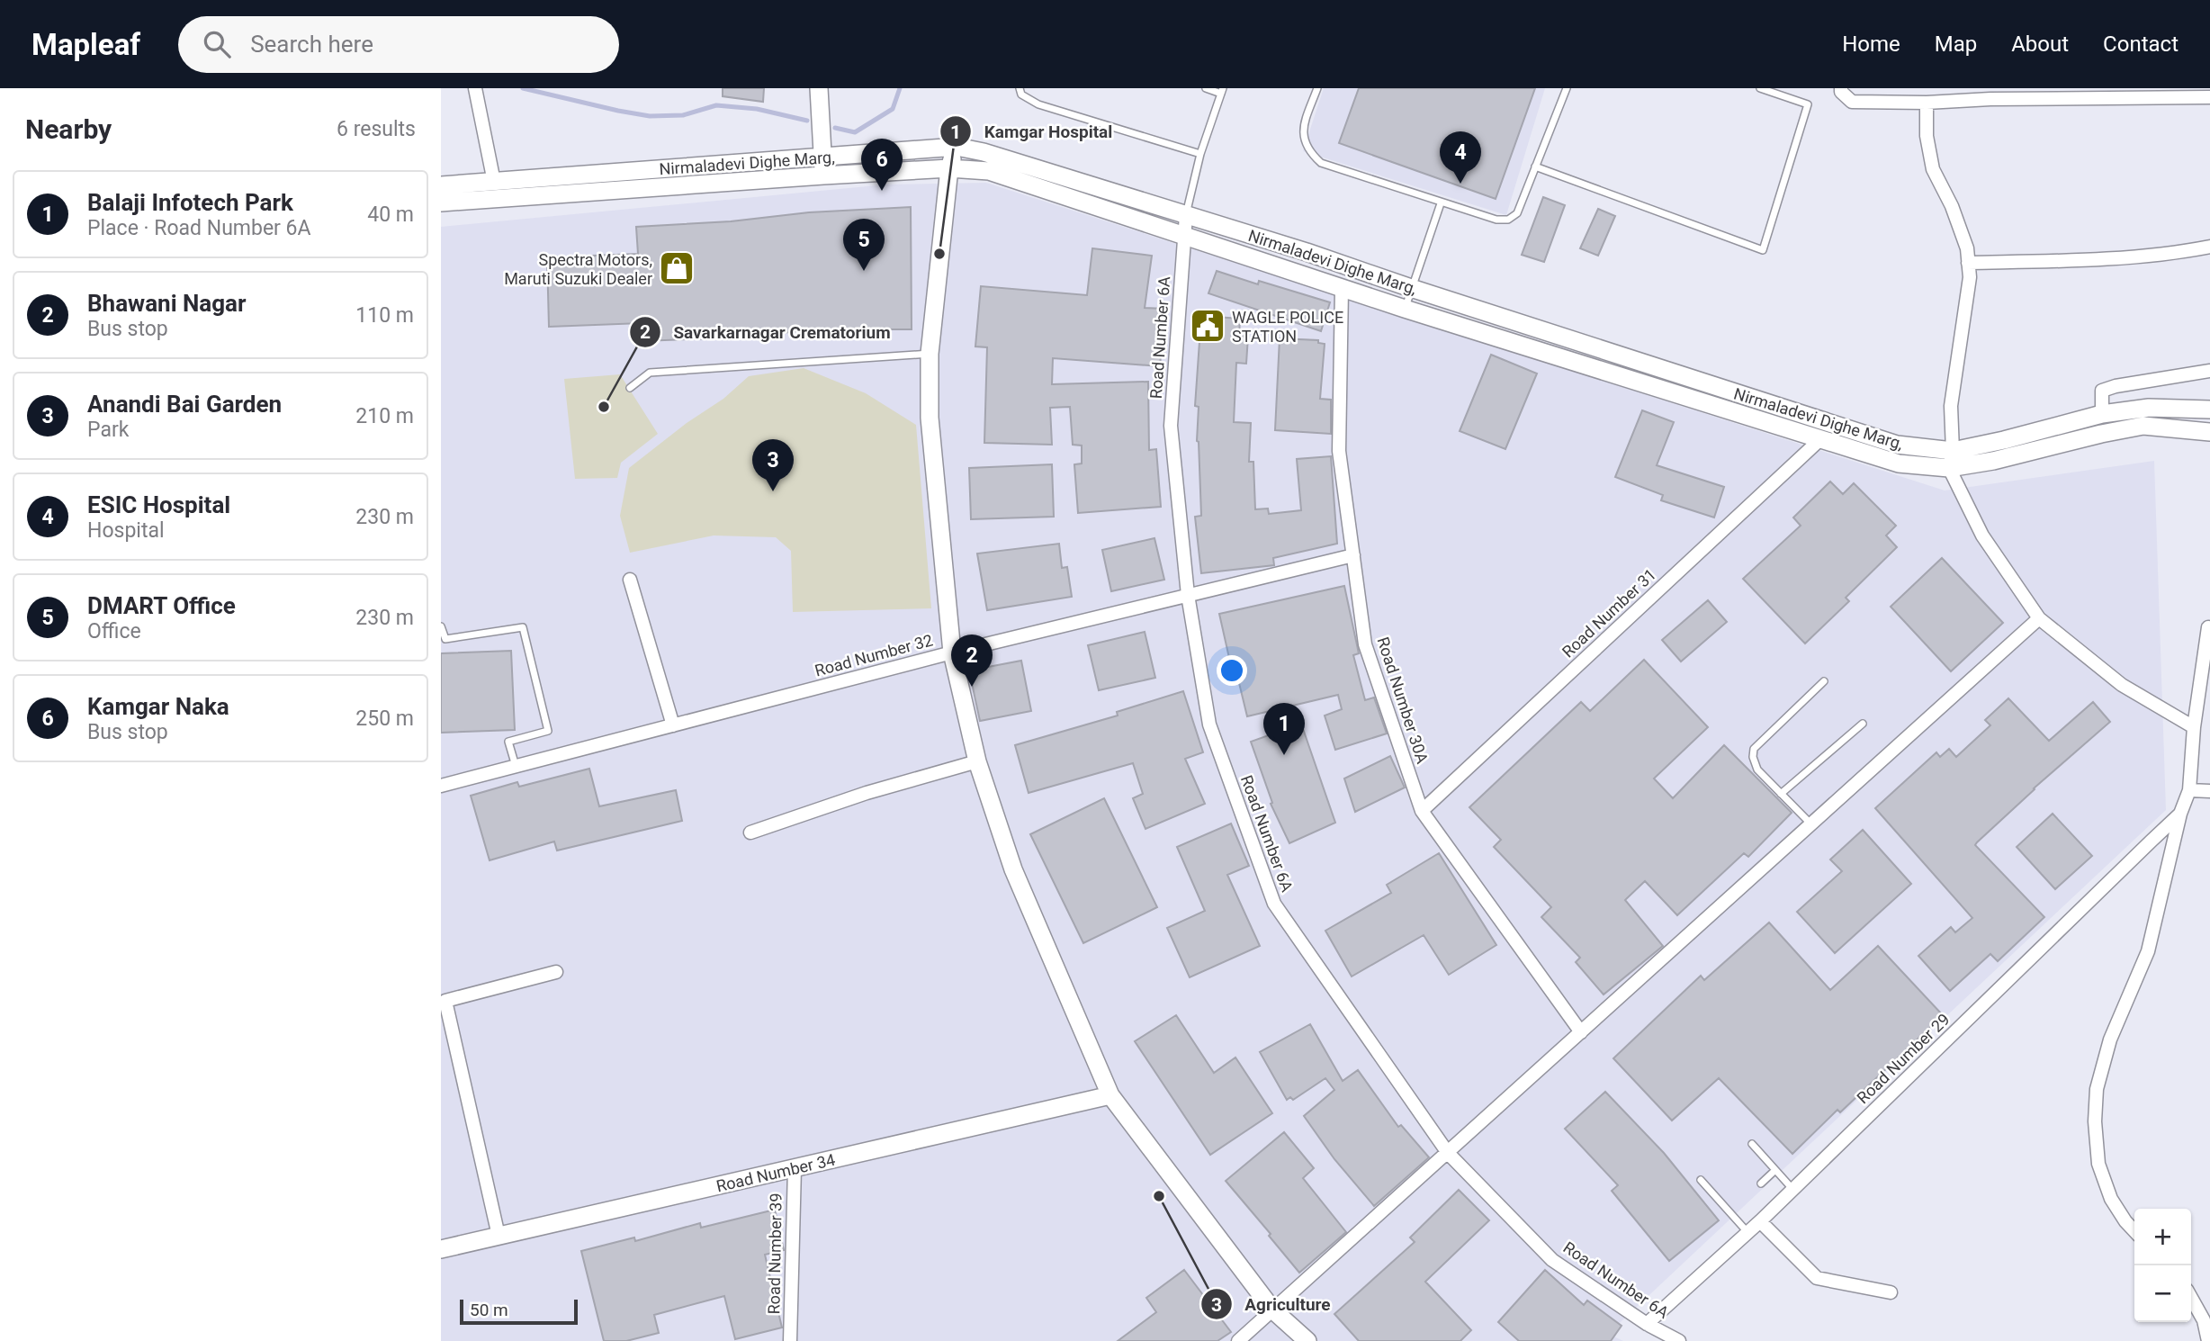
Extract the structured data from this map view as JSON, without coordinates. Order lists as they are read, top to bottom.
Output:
{
  "streets": {
    "main road": ["Nirmaladevi Dighe Marg,", "Road Number 34"],
    "street": [
      "Road Number 6A",
      "Road Number 31",
      "Road Number 32",
      "Road Number 30A",
      "Road Number 29",
      "Road Number 39"
    ]
  },
  "crossings": [
    ["Nirmaladevi Dighe Marg,", "Road Number 6A"],
    ["Nirmaladevi Dighe Marg,", "Road Number 31"],
    ["Nirmaladevi Dighe Marg,", "Road Number 30A"],
    ["Road Number 6A", "Road Number 32"],
    ["Road Number 6A", "Road Number 29"],
    ["Road Number 31", "Road Number 30A"],
    ["Road Number 32", "Road Number 30A"],
    ["Road Number 34", "Road Number 39"]
  ],
  "places": {
    "other": ["Kamgar Hospital", "Savarkarnagar Crematorium", "Agriculture"],
    "shop": ["Spectra Motors, Maruti Suzuki Dealer"],
    "public building": ["WAGLE POLICE STATION"]
  },
  "scale_bar": "50 m",
  "page": {
    "header": "Mapleaf",
    "search": "Search here",
    "nav": [
      "Home",
      "Map",
      "About",
      "Contact"
    ],
    "heading": ["Nearby", "6 results"],
    "pins": [
      "4",
      "6",
      "5",
      "3",
      "2",
      "1"
    ],
    "list": [
      {
        "mark": "1",
        "name": "Balaji Infotech Park",
        "note": "Place · Road Number 6A",
        "value": "40 m"
      },
      {
        "mark": "2",
        "name": "Bhawani Nagar",
        "note": "Bus stop",
        "value": "110 m"
      },
      {
        "mark": "3",
        "name": "Anandi Bai Garden",
        "note": "Park",
        "value": "210 m"
      },
      {
        "mark": "4",
        "name": "ESIC Hospital",
        "note": "Hospital",
        "value": "230 m"
      },
      {
        "mark": "5",
        "name": "DMART Office",
        "note": "Office",
        "value": "230 m"
      },
      {
        "mark": "6",
        "name": "Kamgar Naka",
        "note": "Bus stop",
        "value": "250 m"
      }
    ],
    "map_buttons": ["+", "−"],
    "scale": "50 m"
  }
}
